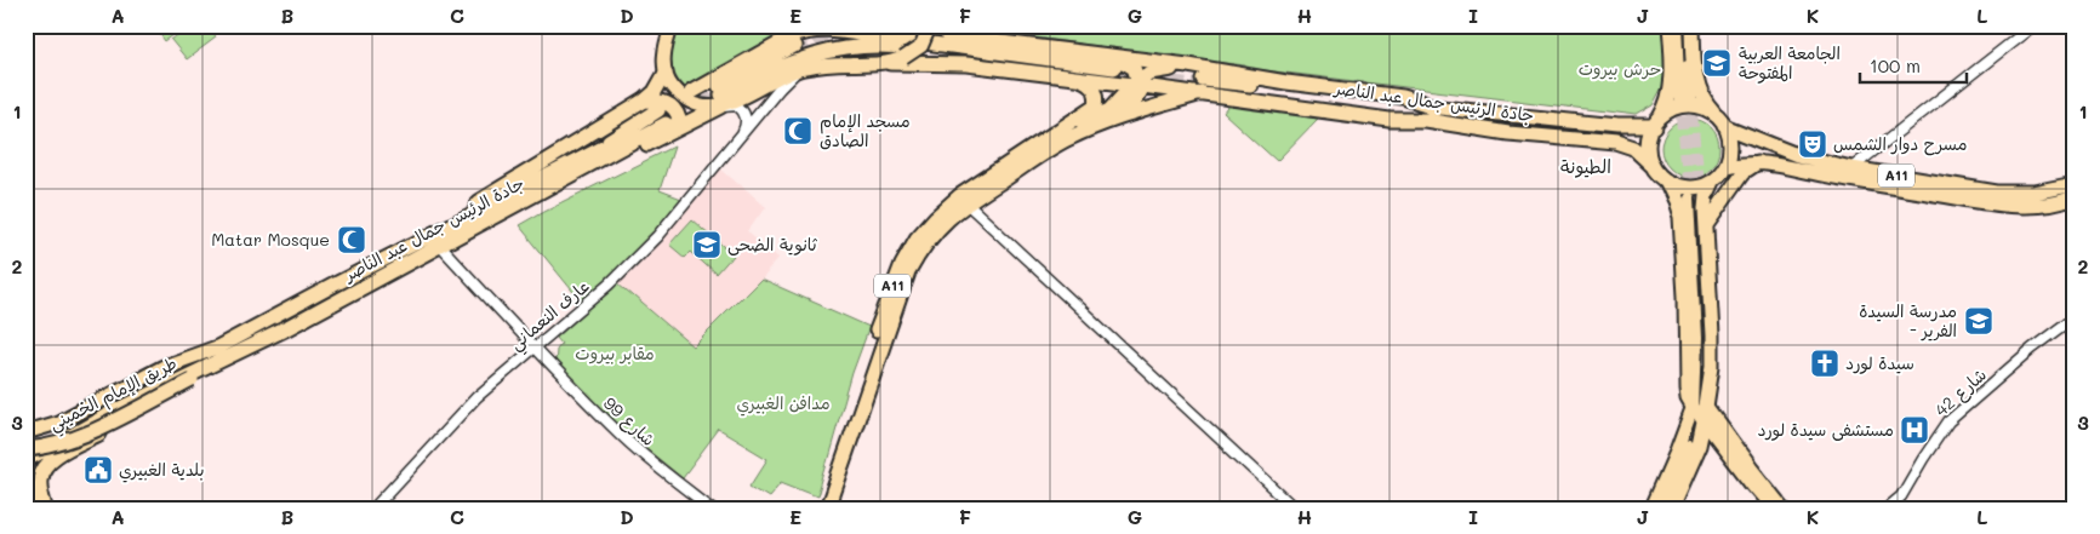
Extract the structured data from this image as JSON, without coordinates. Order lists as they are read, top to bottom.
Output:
{
  "streets": {
    "highway": ["جادة الرئيس جمال عبد الناصر", "A11", "طريق الإمام الخميني"],
    "street": ["عارف النعماني", "شارع 42", "شارع 99"]
  },
  "crossings": [
    ["جادة الرئيس جمال عبد الناصر", "A11"],
    ["جادة الرئيس جمال عبد الناصر", "طريق الإمام الخميني"],
    ["جادة الرئيس جمال عبد الناصر", "شارع 99"],
    ["عارف النعماني", "شارع 99"]
  ],
  "districts": ["الطيونة"],
  "parks": ["حرش بيروت", "مقابر بيروت", "مدافن الغبيري"],
  "places": {
    "school or university": ["الجامعة العربية المفتوحة", "ثانوية الضحى", "مدرسة السيدة - الفرير"],
    "mosque": ["مسجد الإمام الصادق", "Matar Mosque"],
    "theatre": ["مسرح دوار الشمس"],
    "church": ["سيدة لورد"],
    "hospital": ["مستشفى سيدة لورد"],
    "public building": ["بلدية الغبيري"]
  },
  "scale_bar": "100 m",
  "grid": {
    "columns": [
      "A",
      "B",
      "C",
      "D",
      "E",
      "F",
      "G",
      "H",
      "I",
      "J",
      "K",
      "L"
    ],
    "rows": ["1", "2", "3"]
  }
}
